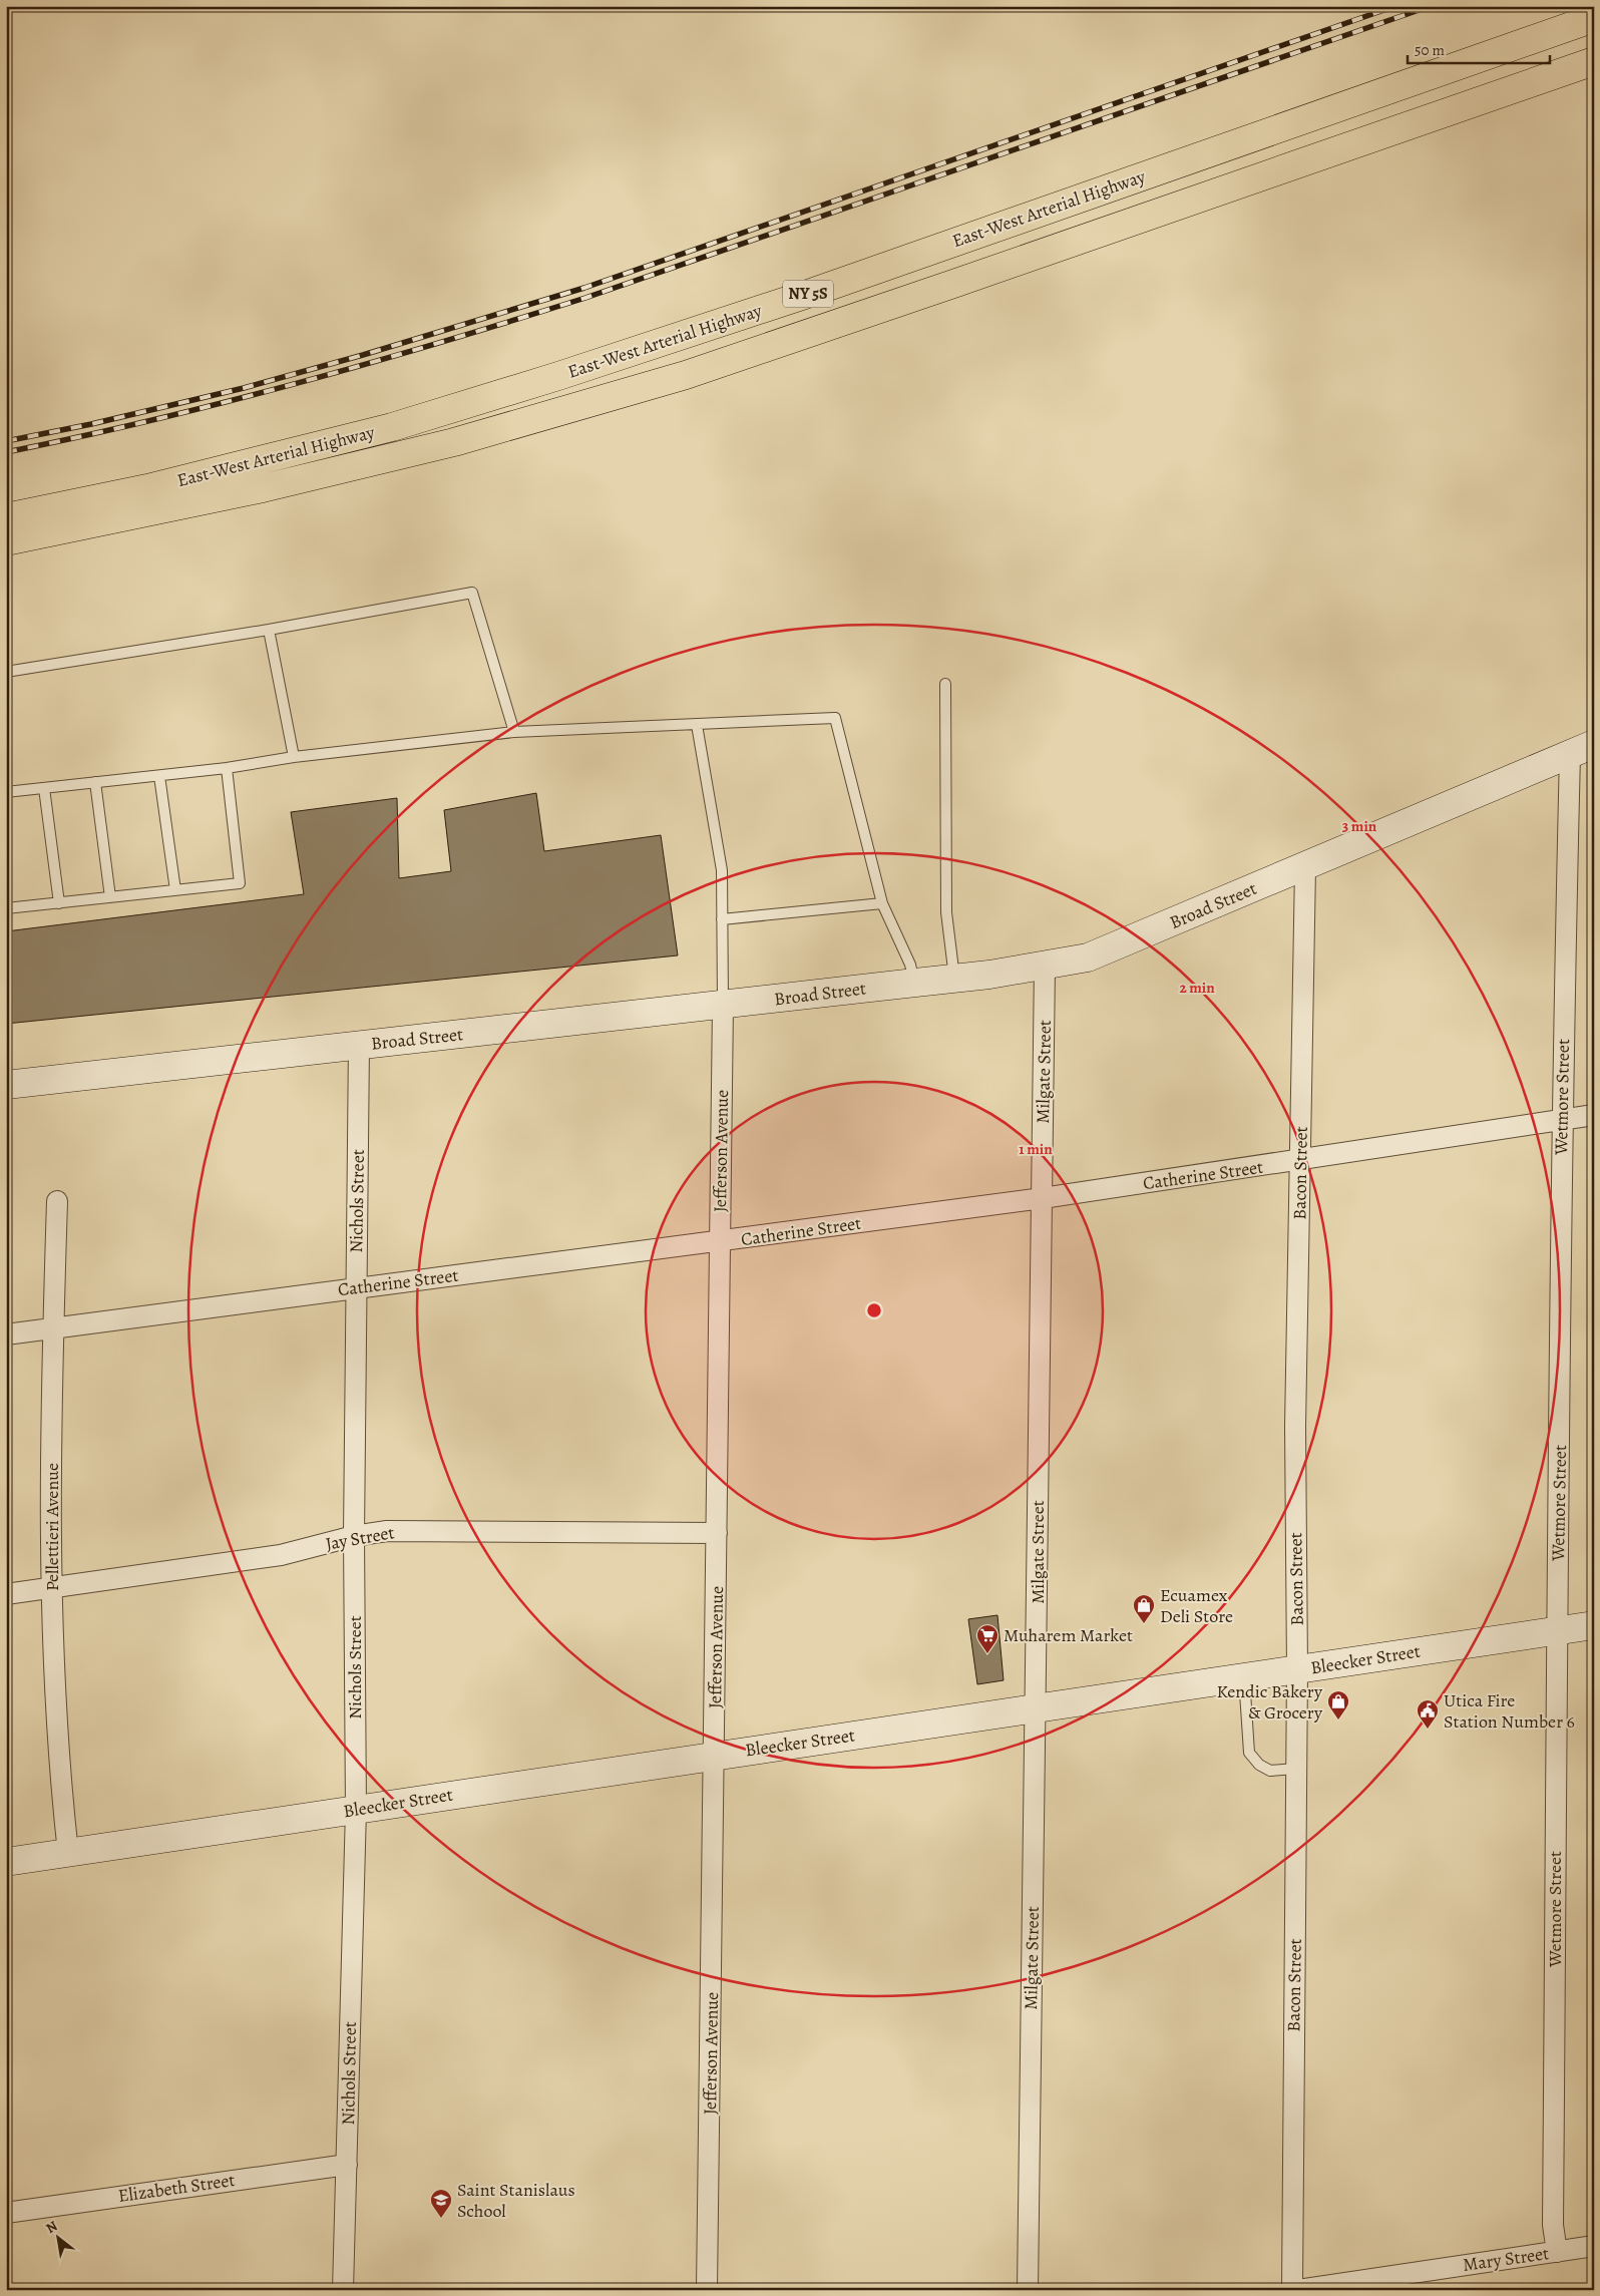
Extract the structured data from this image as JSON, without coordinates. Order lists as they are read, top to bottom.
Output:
{
  "streets": {
    "main road": [
      "East-West Arterial Highway",
      "NY 5S",
      "Broad Street",
      "Bleecker Street"
    ],
    "street": [
      "Milgate Street",
      "Wetmore Street",
      "Jefferson Avenue",
      "Bacon Street",
      "Catherine Street",
      "Nichols Street",
      "Pellettieri Avenue",
      "Jay Street",
      "Elizabeth Street",
      "Mary Street"
    ]
  },
  "crossings": [
    ["Broad Street", "Milgate Street"],
    ["Broad Street", "Wetmore Street"],
    ["Broad Street", "Jefferson Avenue"],
    ["Broad Street", "Bacon Street"],
    ["Broad Street", "Nichols Street"],
    ["Milgate Street", "Catherine Street"],
    ["Milgate Street", "Bleecker Street"],
    ["Wetmore Street", "Catherine Street"],
    ["Wetmore Street", "Bleecker Street"],
    ["Wetmore Street", "Mary Street"],
    ["Jefferson Avenue", "Catherine Street"],
    ["Jefferson Avenue", "Jay Street"],
    ["Jefferson Avenue", "Bleecker Street"],
    ["Bacon Street", "Catherine Street"],
    ["Bacon Street", "Bleecker Street"],
    ["Catherine Street", "Nichols Street"],
    ["Catherine Street", "Pellettieri Avenue"],
    ["Nichols Street", "Jay Street"],
    ["Nichols Street", "Bleecker Street"],
    ["Nichols Street", "Elizabeth Street"],
    ["Pellettieri Avenue", "Jay Street"],
    ["Pellettieri Avenue", "Bleecker Street"]
  ],
  "places": {
    "shop": ["Ecuamex Deli Store", "Kendic Bakery & Grocery"],
    "supermarket": ["Muharem Market"],
    "public building": ["Utica Fire Station Number 6"],
    "school or university": ["Saint Stanislaus School"]
  },
  "scale_bar": "50 m",
  "north": "top left",
  "rings": ["3 min", "2 min", "1 min"]
}
